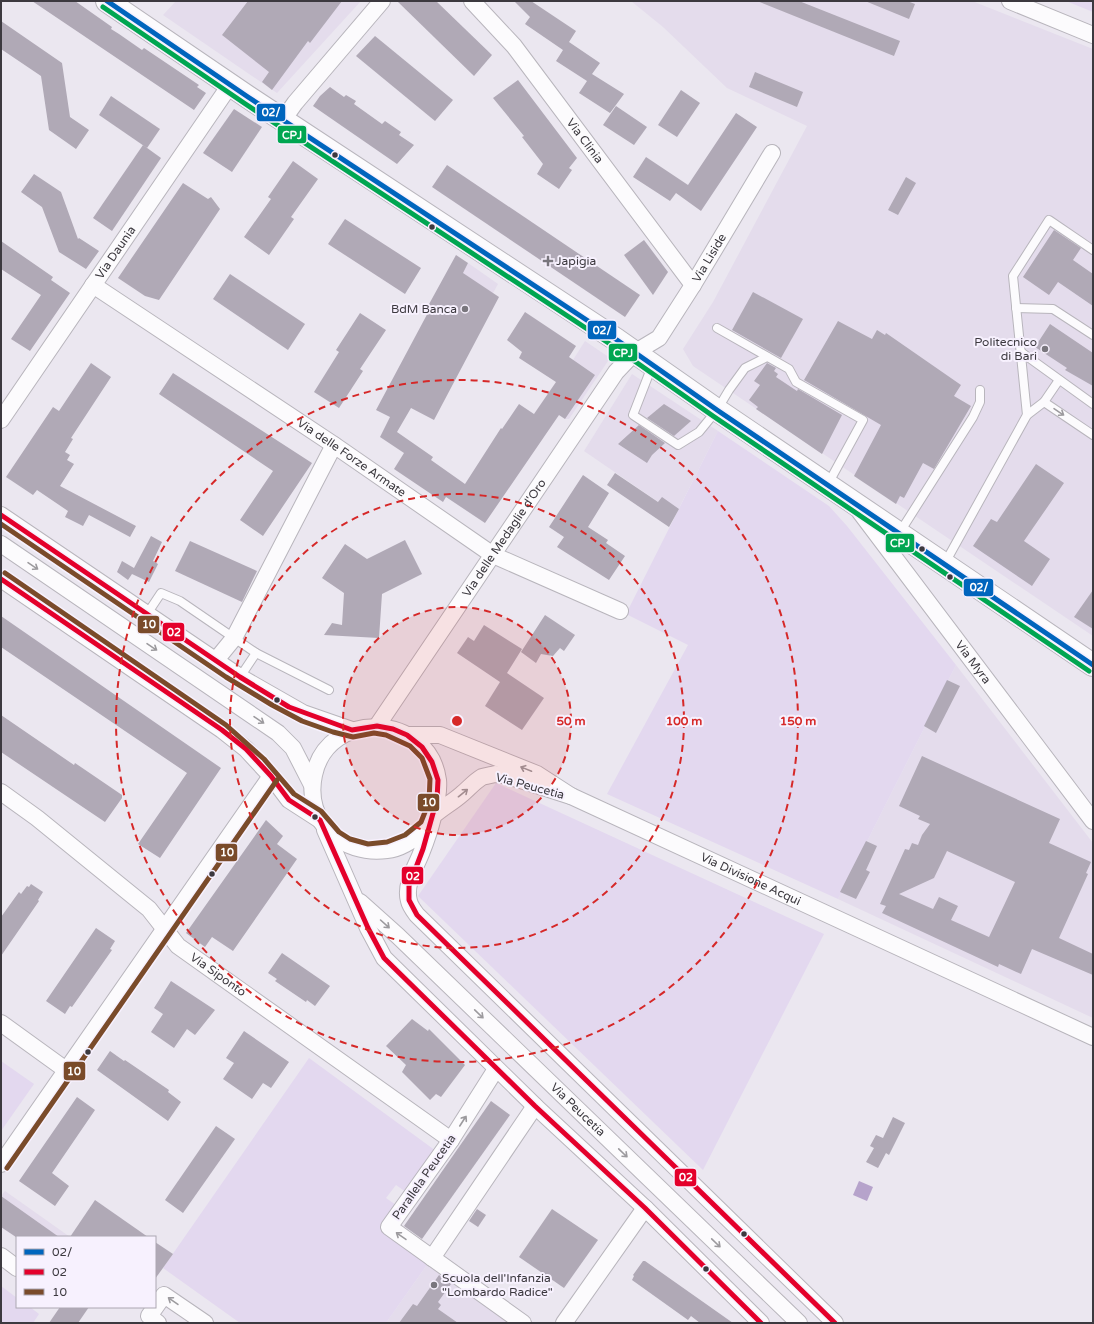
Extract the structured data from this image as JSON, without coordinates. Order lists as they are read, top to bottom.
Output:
{
  "streets": {
    "street": [
      "Via Clinia",
      "Via Daunia",
      "Via Liside",
      "Via delle Forze Armate",
      "Via delle Medaglie d'Oro",
      "Via Myra",
      "Via Peucetia",
      "Via Divisione Acqui",
      "Via Siponto",
      "Parallela Peucetia"
    ]
  },
  "crossings": [
    ["Via Clinia", "Via Liside"],
    ["Via Daunia", "Via delle Forze Armate"],
    ["Via Liside", "Via delle Medaglie d'Oro"],
    ["Via delle Forze Armate", "Via delle Medaglie d'Oro"],
    ["Via delle Medaglie d'Oro", "Via Peucetia"],
    ["Via delle Medaglie d'Oro", "Via Divisione Acqui"],
    ["Via Peucetia", "Via Divisione Acqui"],
    ["Via Peucetia", "Parallela Peucetia"],
    ["Via Siponto", "Parallela Peucetia"]
  ],
  "places": {
    "health": ["Japigia"],
    "other": ["BdM Banca", "Politecnico di Bari", "Scuola dell'Infanzia \"Lombardo Radice\""]
  },
  "lines": [
    "transit line 02/",
    "transit line CPJ",
    "transit line 02",
    "transit line 10"
  ],
  "legend": ["02/", "02", "10"],
  "rings": ["50 m", "100 m", "150 m"]
}
